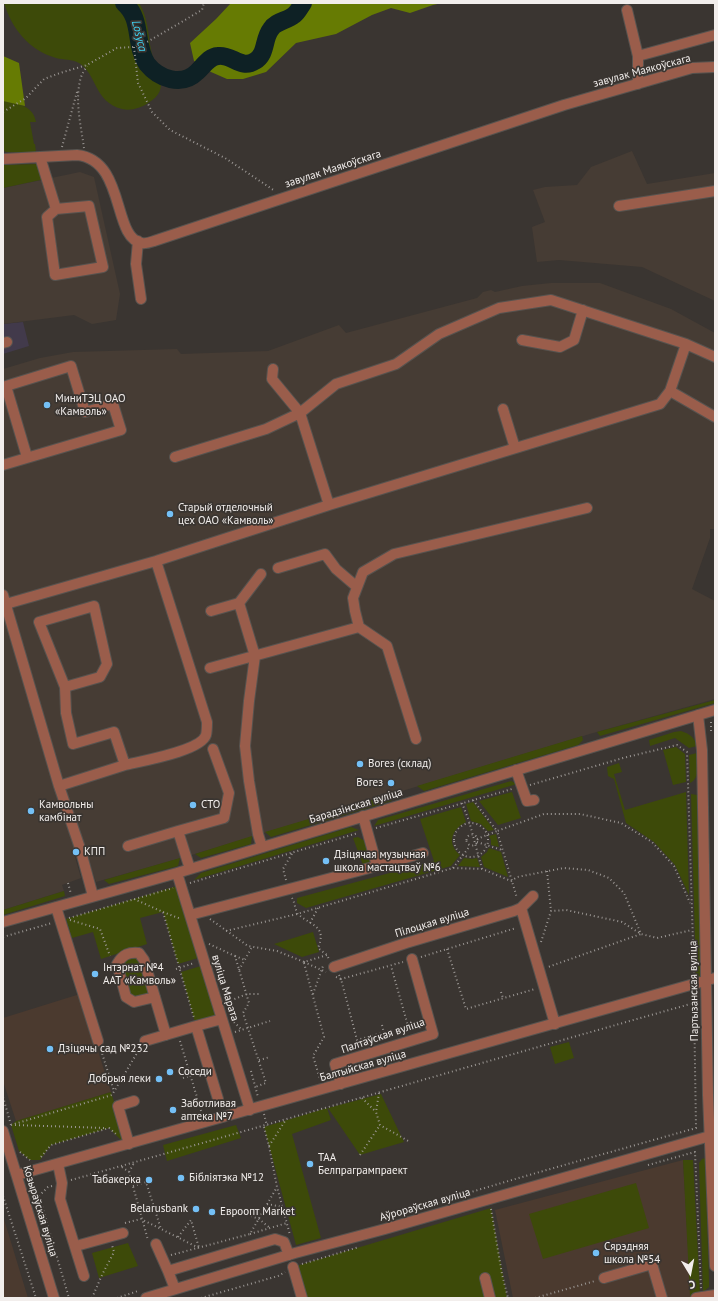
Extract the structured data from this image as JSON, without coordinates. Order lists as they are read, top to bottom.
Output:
{
  "streets": {
    "street": [
      "завулак Маякоўскага",
      "Барадзінская вуліца",
      "Пілоцкая вуліца",
      "вуліца Марата",
      "Партызанская вуліца",
      "Палтаўская вуліца",
      "Балтыйская вуліца",
      "Аўрораўская вуліца",
      "Козыраўская вуліца"
    ]
  },
  "crossings": [
    ["Барадзінская вуліца", "вуліца Марата"],
    ["Барадзінская вуліца", "Партызанская вуліца"],
    ["вуліца Марата", "Балтыйская вуліца"],
    ["Партызанская вуліца", "Балтыйская вуліца"],
    ["Партызанская вуліца", "Аўрораўская вуліца"],
    ["Палтаўская вуліца", "Балтыйская вуліца"],
    ["Балтыйская вуліца", "Козыраўская вуліца"]
  ],
  "water": ["Lošyca"],
  "places": [
    "МиниТЭЦ ОАО «Камволь»",
    "Старый отделочный цех ОАО «Камволь»",
    "Вогез (склад)",
    "Вогез",
    "СТО",
    "Камвольны камбінат",
    "КПП",
    "Дзіцячая музычная школа мастацтваў №6",
    "Інтэрнат №4 ААТ «Камволь»",
    "Дзіцячы сад №232",
    "Соседи",
    "Добрыя леки",
    "Заботливая аптека №7",
    "ТАА Белпрагрампраект",
    "Бібліятэка №12",
    "Табакерка",
    "Belarusbank",
    "Евроопт Market",
    "Сярэдняя школа №54"
  ],
  "north": "bottom"
}
